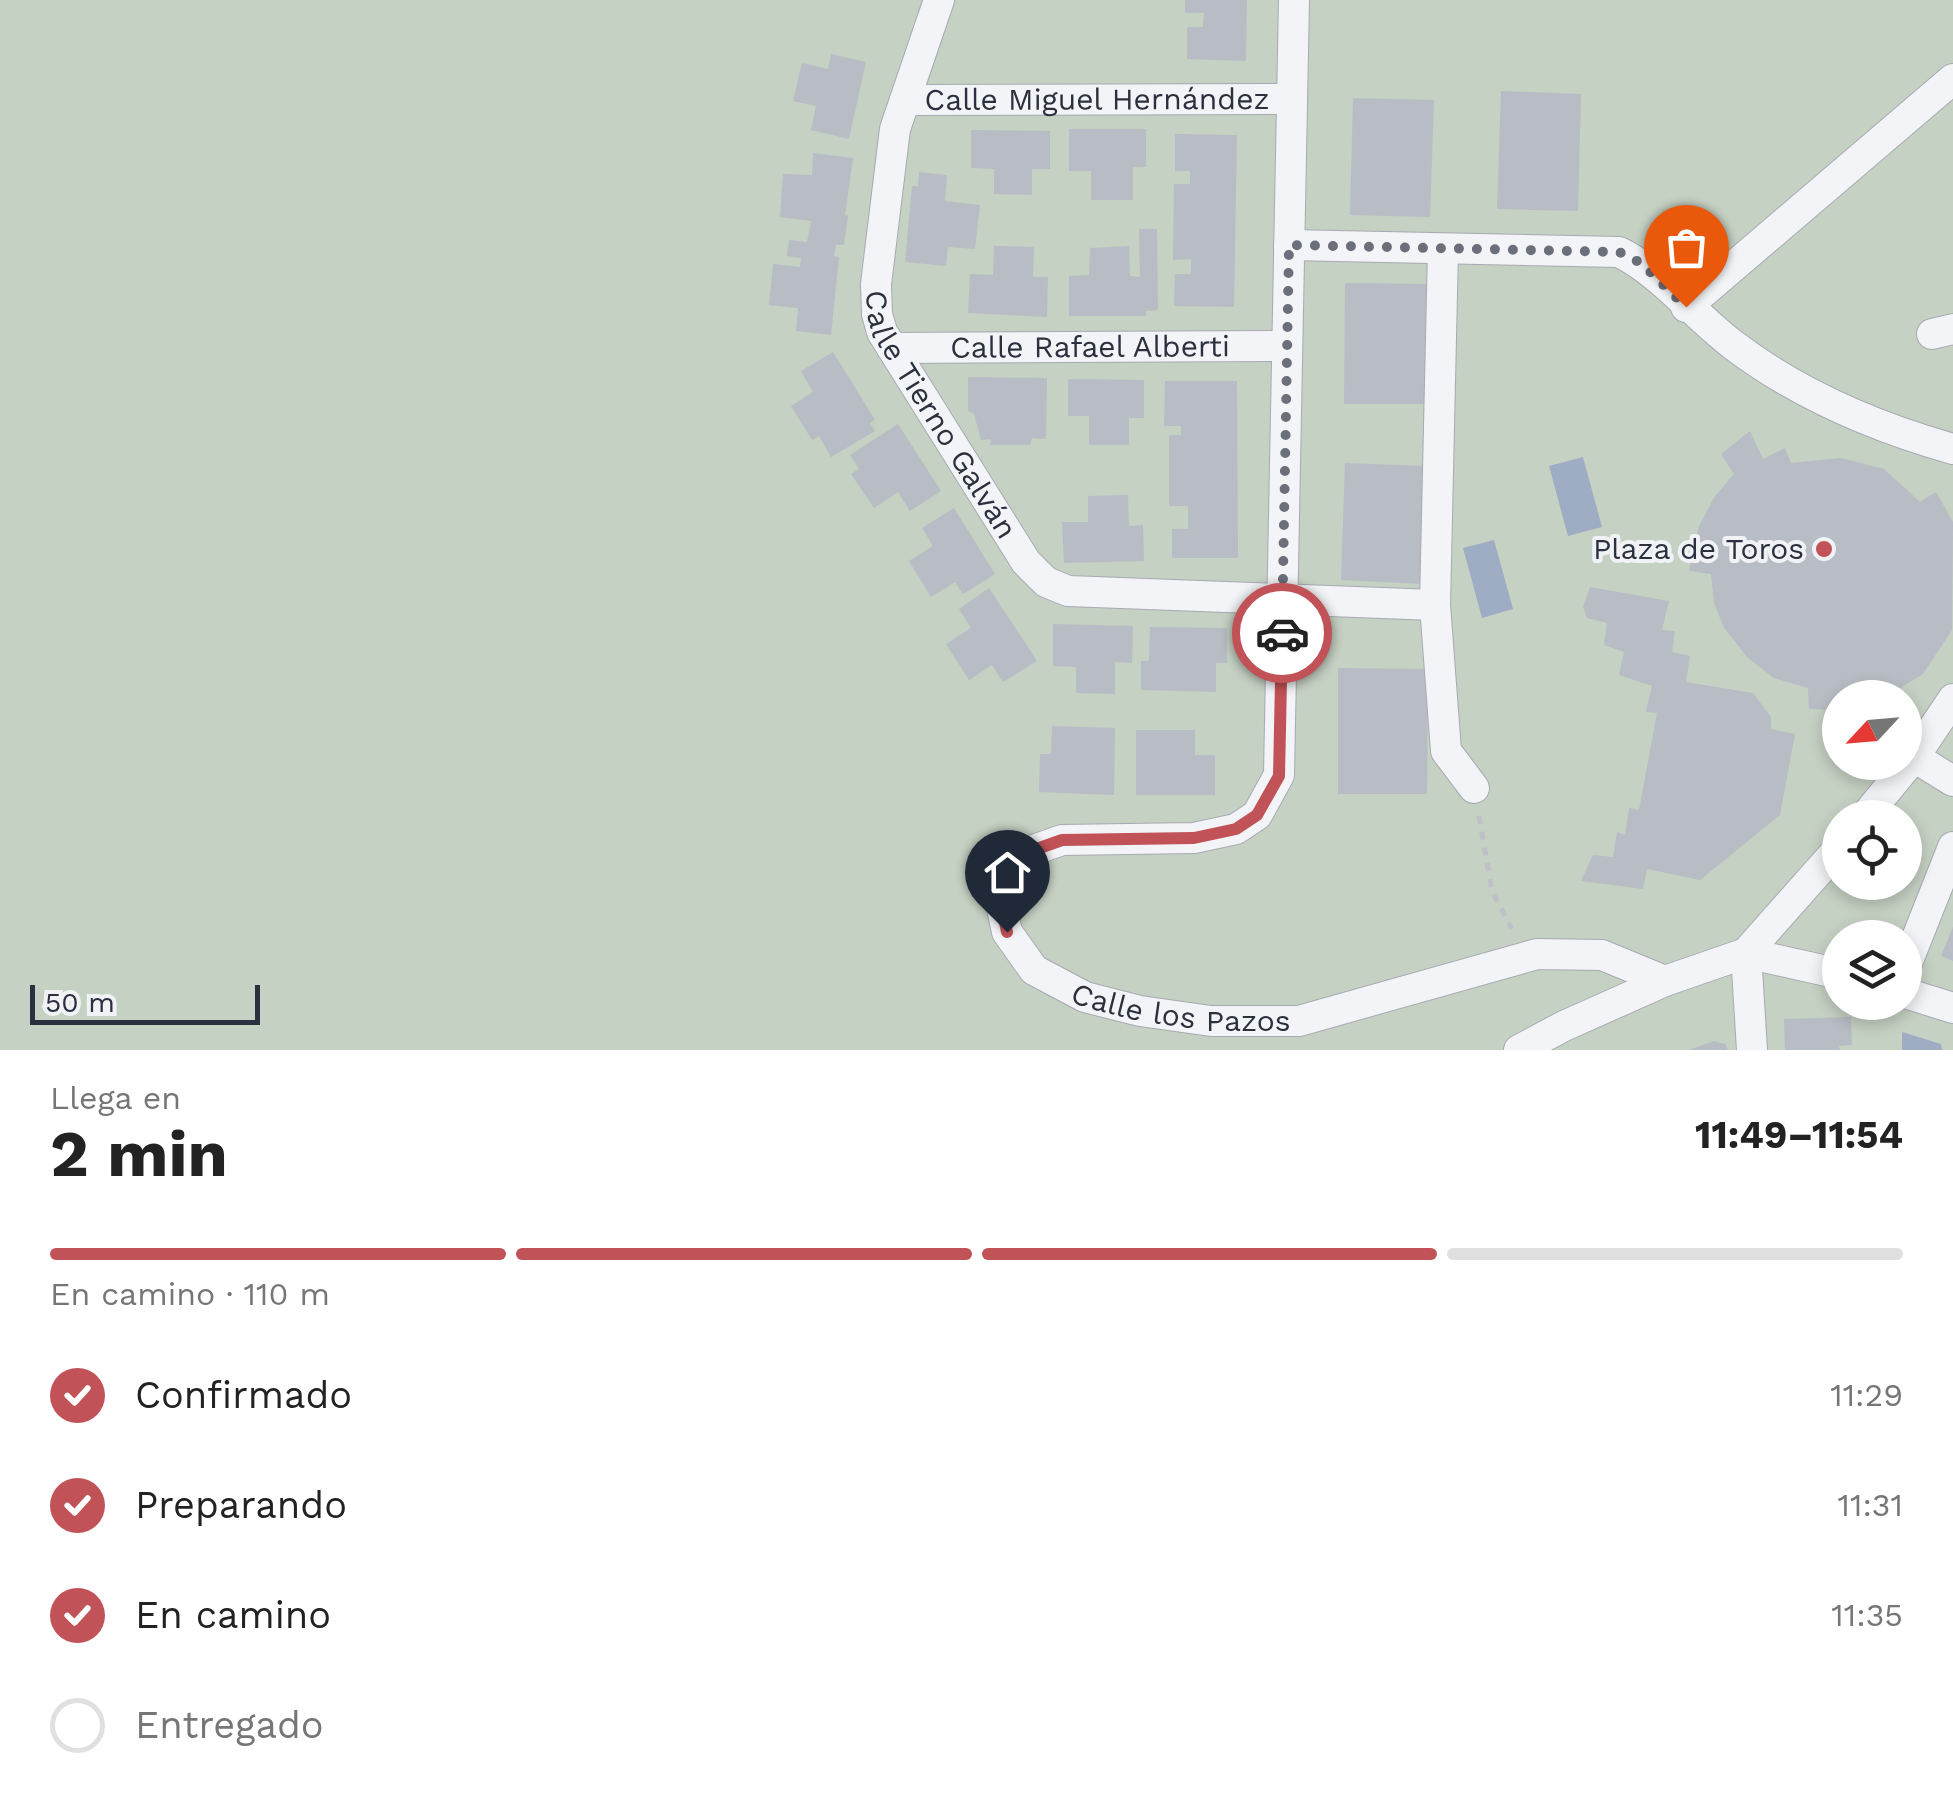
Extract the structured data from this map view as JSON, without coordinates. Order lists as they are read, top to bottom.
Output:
{
  "streets": {
    "street": [
      "Calle Miguel Hernández",
      "Calle Rafael Alberti",
      "Calle Tierno Galván",
      "Calle los Pazos"
    ]
  },
  "crossings": [
    ["Calle Miguel Hernández", "Calle Tierno Galván"],
    ["Calle Miguel Hernández", "Calle los Pazos"],
    ["Calle Rafael Alberti", "Calle Tierno Galván"],
    ["Calle Rafael Alberti", "Calle los Pazos"],
    ["Calle Tierno Galván", "Calle los Pazos"]
  ],
  "places": ["Plaza de Toros"],
  "scale_bar": "50 m",
  "north": "bottom left",
  "page": {
    "scale": "50 m",
    "heading": ["2 min", "Llega en", "11:49–11:54"],
    "bar": "En camino · 110 m",
    "list": [
      ["Confirmado", "11:29"],
      ["Preparando", "11:31"],
      ["En camino", "11:35"],
      "Entregado"
    ]
  }
}
